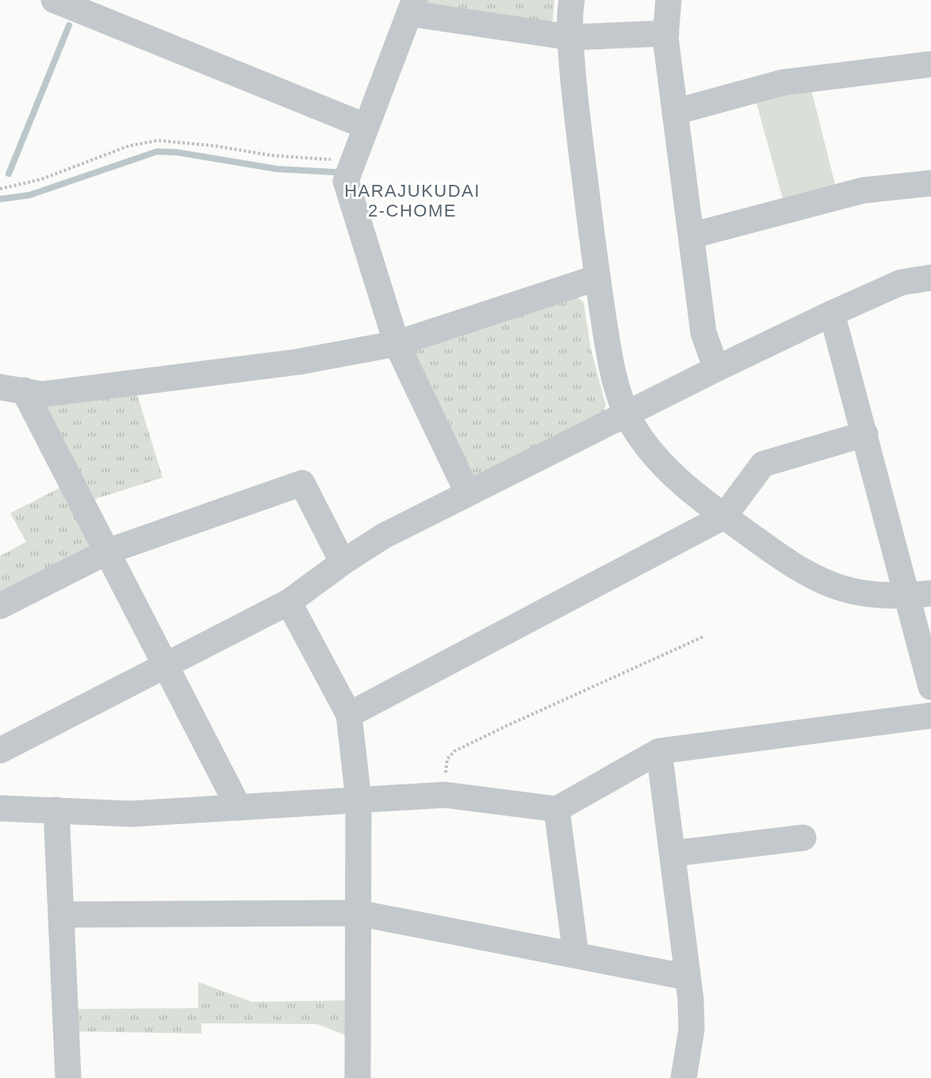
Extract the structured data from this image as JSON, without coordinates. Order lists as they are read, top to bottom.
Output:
{
  "districts": ["HARAJUKUDAI 2-CHOME"]
}
